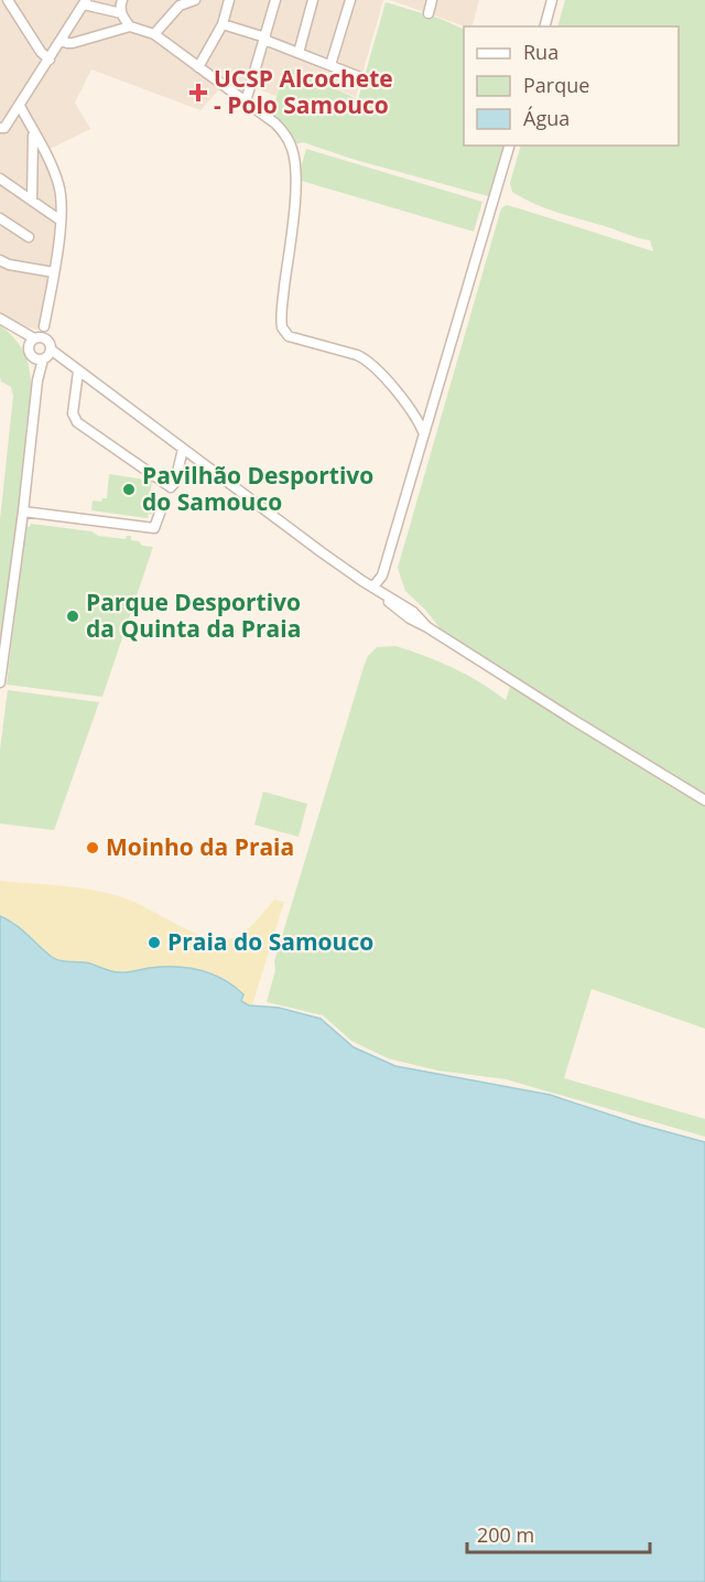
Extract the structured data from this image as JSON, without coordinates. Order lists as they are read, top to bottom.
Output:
{
  "places": {
    "health": ["UCSP Alcochete - Polo Samouco"],
    "other": [
      "Pavilhão Desportivo do Samouco",
      "Parque Desportivo da Quinta da Praia",
      "Moinho da Praia",
      "Praia do Samouco"
    ]
  },
  "legend": ["Rua", "Parque", "Água"],
  "scale_bar": "200 m"
}
